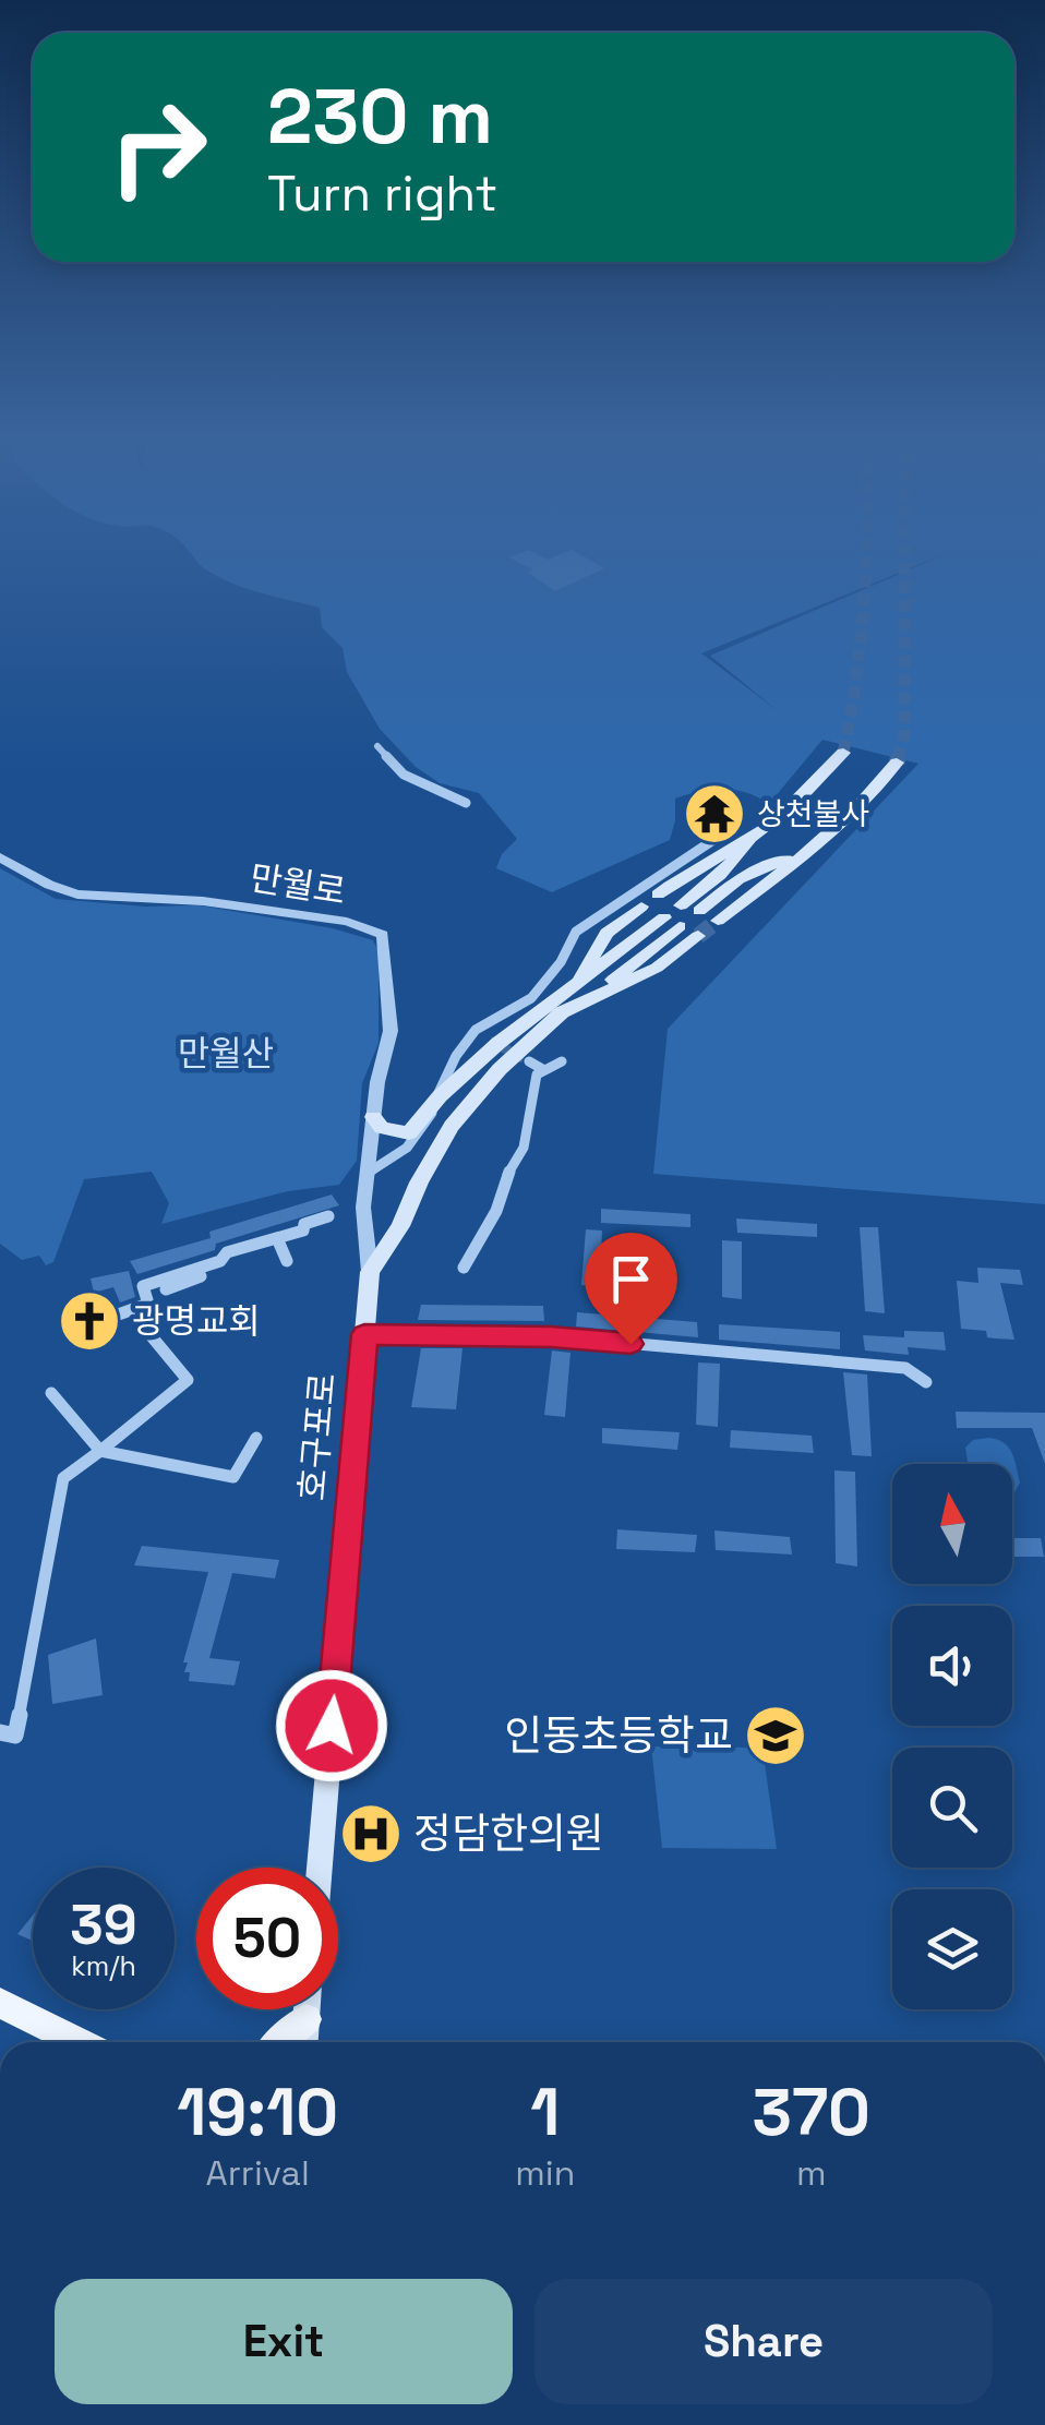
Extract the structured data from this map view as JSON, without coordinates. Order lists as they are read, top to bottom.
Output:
{
  "streets": {
    "main road": ["호구포로"],
    "street": ["만월로"]
  },
  "crossings": [
    ["만월로", "호구포로"]
  ],
  "parks": ["만월산"],
  "places": {
    "temple": ["상천불사"],
    "church": ["광명교회"],
    "school or university": ["인동초등학교"],
    "hospital": ["정담한의원"]
  },
  "north": "top",
  "page": {
    "turn": ["230 m", "Turn right"],
    "speed": "39 km/h",
    "limit": "50",
    "eta": [
      "19:10",
      "Arrival",
      "1",
      "min",
      "370",
      "m"
    ],
    "buttons": ["Exit", "Share"]
  }
}
